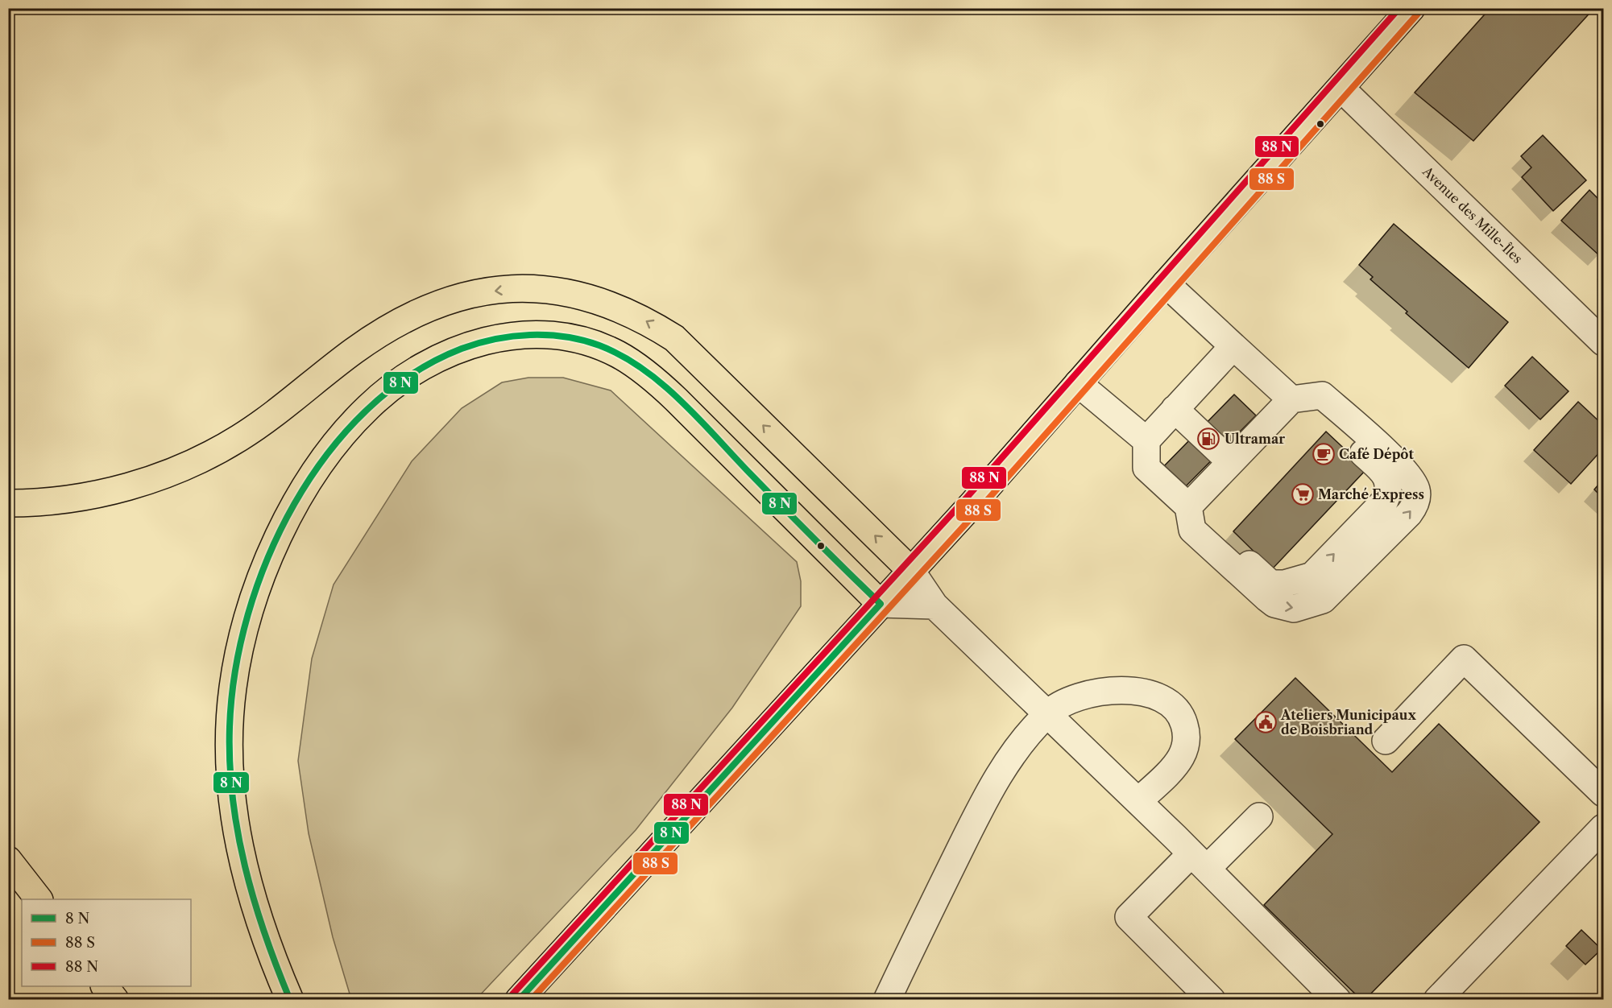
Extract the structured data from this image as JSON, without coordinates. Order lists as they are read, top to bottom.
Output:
{
  "streets": {
    "street": ["Avenue des Mille-Îles"]
  },
  "places": {
    "fuel station": ["Ultramar"],
    "cafe": ["Café Dépôt"],
    "supermarket": ["Marché Express"],
    "public building": ["Ateliers Municipaux de Boisbriand"]
  },
  "legend": ["8 N", "88 S", "88 N"]
}
